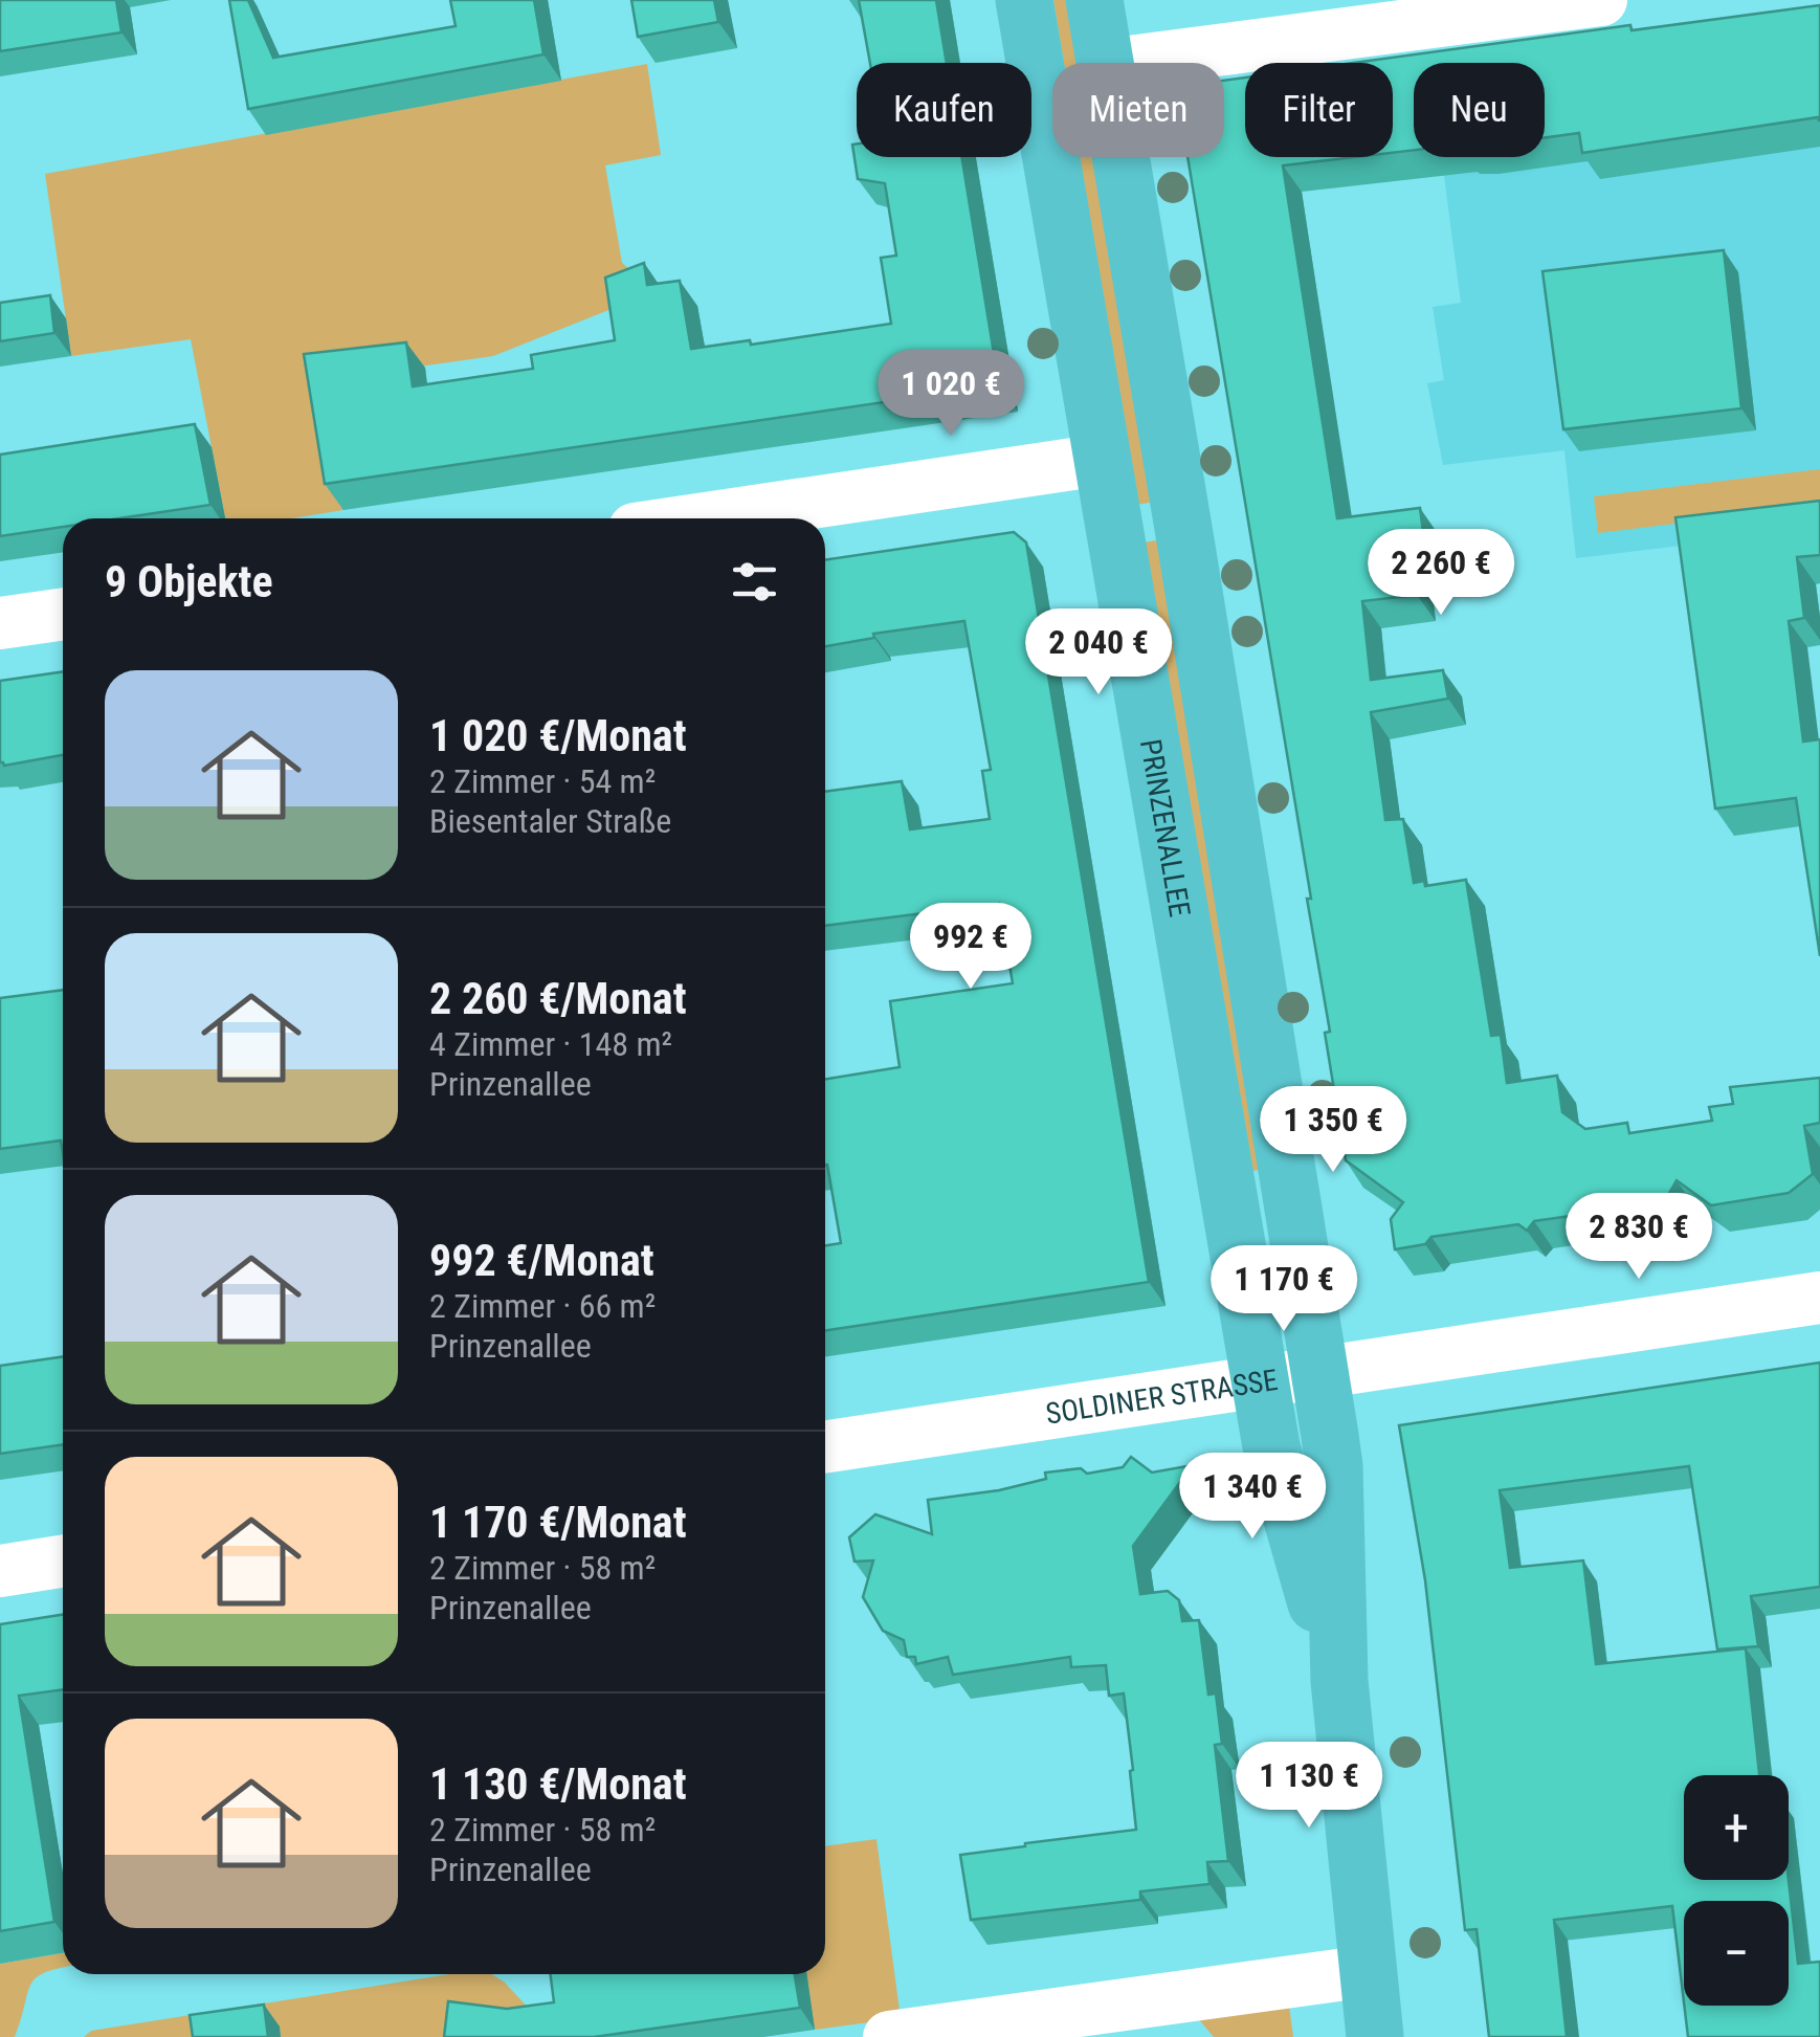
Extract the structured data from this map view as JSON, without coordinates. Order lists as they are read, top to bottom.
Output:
{
  "streets": {
    "main road": ["PRINZENALLEE"],
    "street": ["SOLDINER STRASSE"]
  },
  "crossings": [
    ["PRINZENALLEE", "SOLDINER STRASSE"]
  ],
  "page": {
    "chip": [
      "Kaufen",
      "Mieten",
      "Filter",
      "Neu"
    ],
    "price": [
      "1 020 €",
      "2 260 €",
      "2 040 €",
      "992 €",
      "1 350 €",
      "2 830 €",
      "1 170 €",
      "1 340 €",
      "1 130 €"
    ],
    "heading": "9 Objekte",
    "list": [
      {
        "name": "1 020 €/Monat",
        "note": "2 Zimmer · 54 m² · Biesentaler Straße"
      },
      {
        "name": "2 260 €/Monat",
        "note": "4 Zimmer · 148 m² · Prinzenallee"
      },
      {
        "name": "992 €/Monat",
        "note": "2 Zimmer · 66 m² · Prinzenallee"
      },
      {
        "name": "1 170 €/Monat",
        "note": "2 Zimmer · 58 m² · Prinzenallee"
      },
      {
        "name": "1 130 €/Monat",
        "note": "2 Zimmer · 58 m² · Prinzenallee"
      }
    ],
    "map_buttons": ["+", "−"]
  }
}
